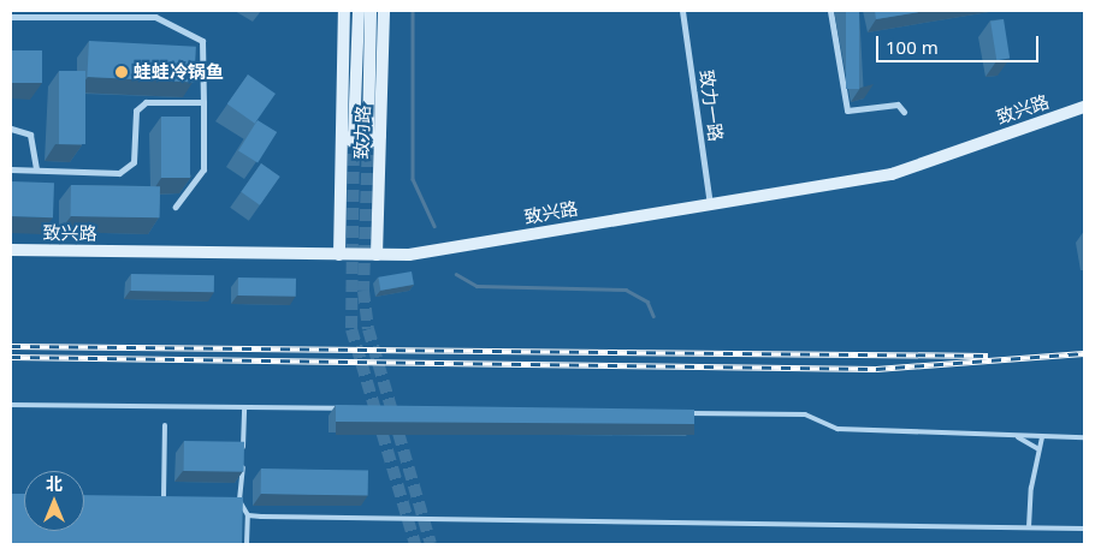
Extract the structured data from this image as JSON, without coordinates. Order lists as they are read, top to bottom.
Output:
{
  "streets": {
    "street": ["致力一路", "致兴路", "致力路"]
  },
  "crossings": [
    ["致力一路", "致兴路"],
    ["致兴路", "致力路"]
  ],
  "places": ["蛙蛙冷锅鱼"],
  "scale_bar": "100 m",
  "north": "top"
}
